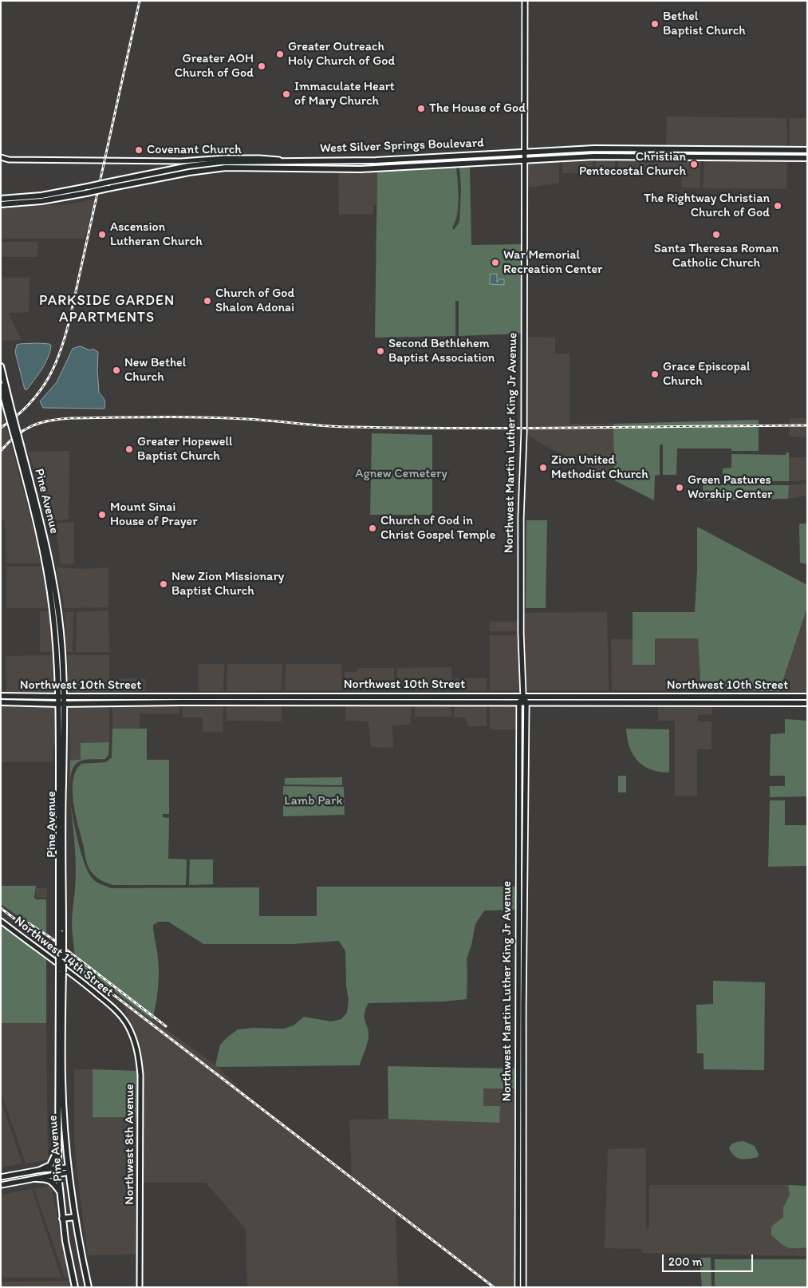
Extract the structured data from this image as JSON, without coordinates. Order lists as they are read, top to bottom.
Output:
{
  "streets": {
    "main road": [
      "West Silver Springs Boulevard",
      "Northwest Martin Luther King Jr Avenue",
      "Pine Avenue",
      "Northwest 10th Street"
    ],
    "street": ["Northwest 14th Street", "Northwest 8th Avenue"]
  },
  "crossings": [
    ["West Silver Springs Boulevard", "Northwest Martin Luther King Jr Avenue"],
    ["Northwest Martin Luther King Jr Avenue", "Northwest 10th Street"],
    ["Pine Avenue", "Northwest 10th Street"],
    ["Northwest 14th Street", "Northwest 8th Avenue"]
  ],
  "districts": ["PARKSIDE GARDEN APARTMENTS"],
  "parks": ["Agnew Cemetery", "Lamb Park"],
  "places": [
    "Bethel Baptist Church",
    "Greater Outreach Holy Church of God",
    "Greater AOH Church of God",
    "Immaculate Heart of Mary Church",
    "The House of God",
    "Covenant Church",
    "Christian Pentecostal Church",
    "The Rightway Christian Church of God",
    "Ascension Lutheran Church",
    "Santa Theresas Roman Catholic Church",
    "War Memorial Recreation Center",
    "Church of God Shalon Adonai",
    "Second Bethlehem Baptist Association",
    "New Bethel Church",
    "Grace Episcopal Church",
    "Greater Hopewell Baptist Church",
    "Zion United Methodist Church",
    "Green Pastures Worship Center",
    "Mount Sinai House of Prayer",
    "Church of God in Christ Gospel Temple",
    "New Zion Missionary Baptist Church"
  ],
  "scale_bar": "200 m"
}
